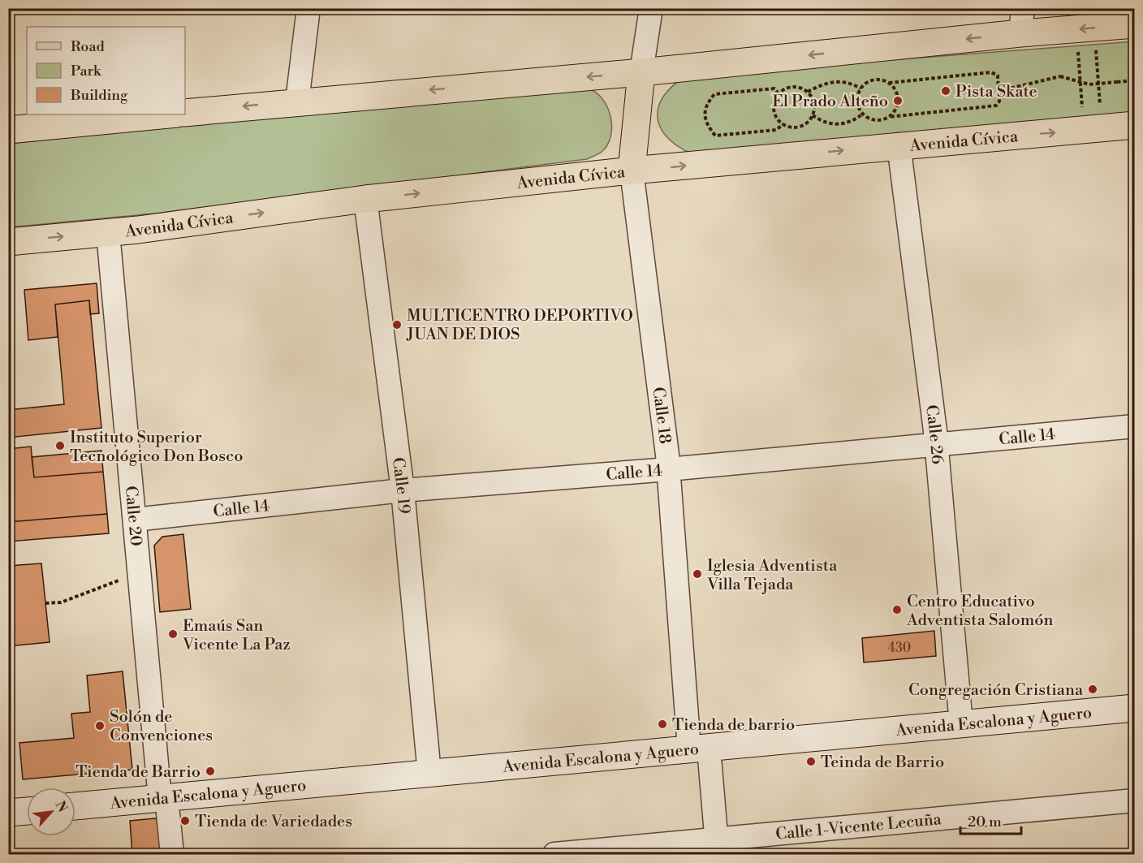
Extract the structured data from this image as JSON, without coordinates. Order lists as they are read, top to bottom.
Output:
{
  "streets": {
    "main road": ["Avenida Cívica"],
    "street": [
      "Calle 18",
      "Calle 26",
      "Calle 14",
      "Calle 19",
      "Calle 20",
      "Avenida Escalona y Aguero",
      "Calle 1-Vicente Lecuña"
    ]
  },
  "crossings": [
    ["Avenida Cívica", "Calle 18"],
    ["Avenida Cívica", "Calle 26"],
    ["Avenida Cívica", "Calle 19"],
    ["Avenida Cívica", "Calle 20"],
    ["Calle 18", "Calle 14"],
    ["Calle 18", "Avenida Escalona y Aguero"],
    ["Calle 18", "Calle 1-Vicente Lecuña"],
    ["Calle 26", "Calle 14"],
    ["Calle 26", "Avenida Escalona y Aguero"],
    ["Calle 14", "Calle 19"],
    ["Calle 14", "Calle 20"],
    ["Calle 19", "Avenida Escalona y Aguero"],
    ["Calle 20", "Avenida Escalona y Aguero"]
  ],
  "places": [
    "Pista Skate",
    "El Prado Alteño",
    "MULTICENTRO DEPORTIVO JUAN DE DIOS",
    "Instituto Superior Tecnológico Don Bosco",
    "Iglesia Adventista Villa Tejada",
    "Centro Educativo Adventista Salomón",
    "Emaús San Vicente La Paz",
    "Congregación Cristiana",
    "Tienda de barrio",
    "Solón de Convenciones",
    "Teinda de Barrio",
    "Tienda de Barrio",
    "Tienda de Variedades"
  ],
  "house_numbers": ["430"],
  "legend": ["Road", "Park", "Building"],
  "scale_bar": "20 m",
  "north": "top right"
}
